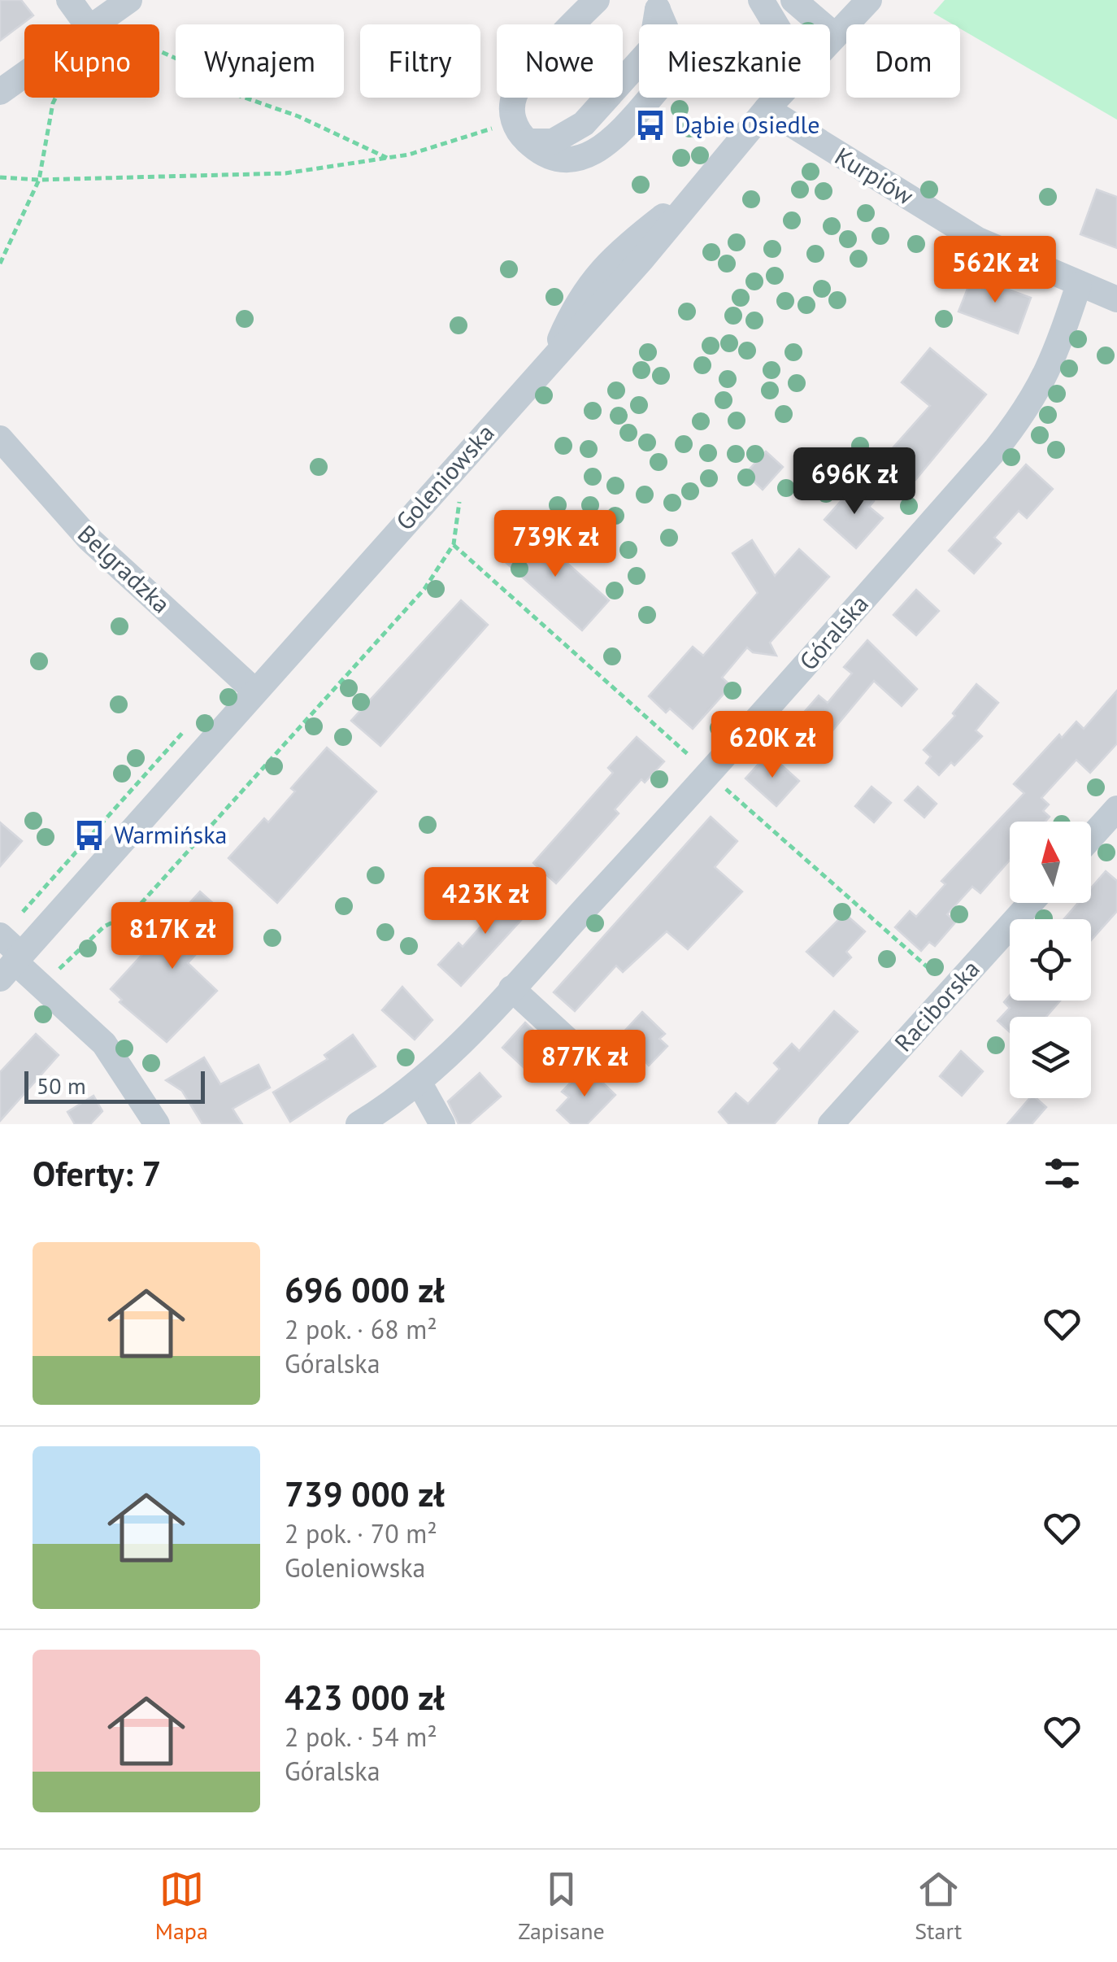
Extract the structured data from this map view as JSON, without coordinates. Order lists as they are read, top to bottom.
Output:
{
  "streets": {
    "street": [
      "Kurpiów",
      "Goleniowska",
      "Belgradzka",
      "Góralska",
      "Raciborska"
    ]
  },
  "crossings": [
    ["Kurpiów", "Goleniowska"],
    ["Kurpiów", "Góralska"],
    ["Goleniowska", "Belgradzka"]
  ],
  "places": {
    "bus stop": ["Dąbie Osiedle", "Warmińska"]
  },
  "scale_bar": "50 m",
  "north": "top",
  "page": {
    "chip": [
      "Kupno",
      "Wynajem",
      "Filtry",
      "Nowe",
      "Mieszkanie",
      "Dom"
    ],
    "price": [
      "562K zł",
      "696K zł",
      "739K zł",
      "620K zł",
      "423K zł",
      "817K zł",
      "877K zł"
    ],
    "scale": "50 m",
    "heading": "Oferty: 7",
    "list": [
      {
        "name": "696 000 zł",
        "note": "2 pok. · 68 m² · Góralska"
      },
      {
        "name": "739 000 zł",
        "note": "2 pok. · 70 m² · Goleniowska"
      },
      {
        "name": "423 000 zł",
        "note": "2 pok. · 54 m² · Góralska"
      }
    ],
    "tabs": ["Mapa", "Zapisane", "Start"]
  }
}
